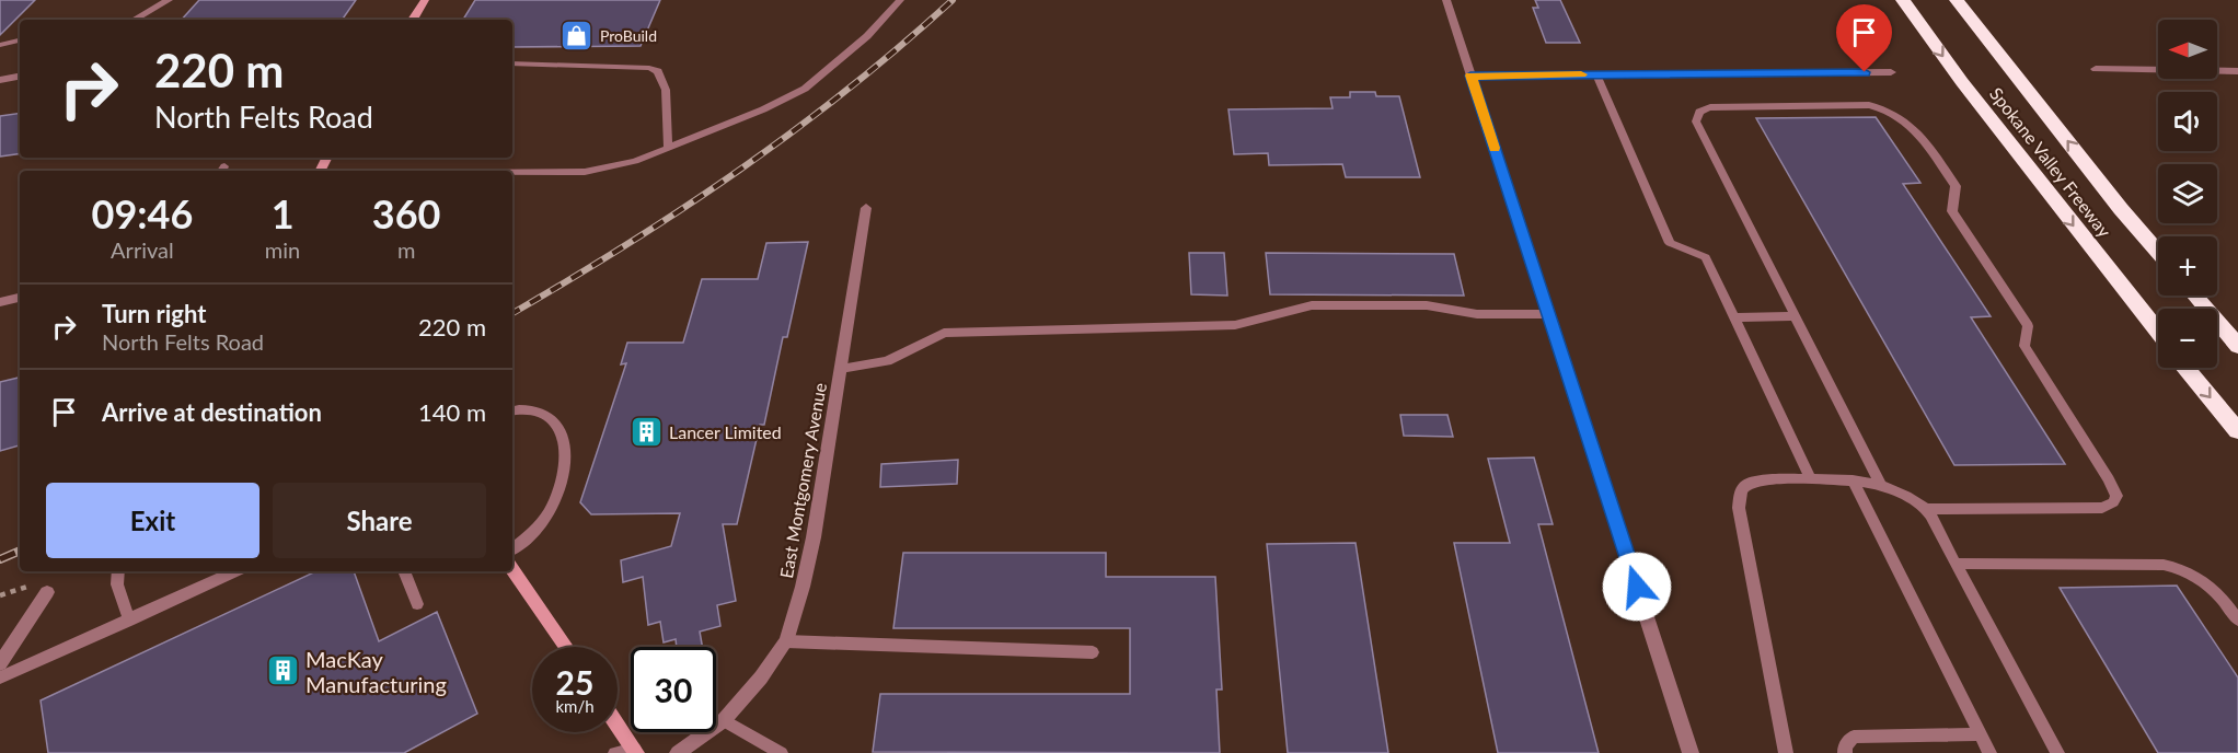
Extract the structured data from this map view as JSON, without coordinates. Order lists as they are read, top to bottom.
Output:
{
  "streets": {
    "highway": ["Spokane Valley Freeway"],
    "street": ["East Montgomery Avenue"]
  },
  "places": {
    "shop": ["ProBuild"],
    "building": ["Lancer Limited", "MacKay Manufacturing"]
  },
  "north": "left",
  "page": {
    "map_buttons": ["+", "−"],
    "turn": ["220 m", "North Felts Road"],
    "eta": [
      "09:46",
      "Arrival",
      "1",
      "min",
      "360",
      "m"
    ],
    "list": [
      {
        "name": "Turn right",
        "note": "North Felts Road",
        "value": "220 m"
      },
      {
        "name": "Arrive at destination",
        "value": "140 m"
      }
    ],
    "buttons": ["Exit", "Share"],
    "speed": "25 km/h",
    "limit": "30"
  }
}
